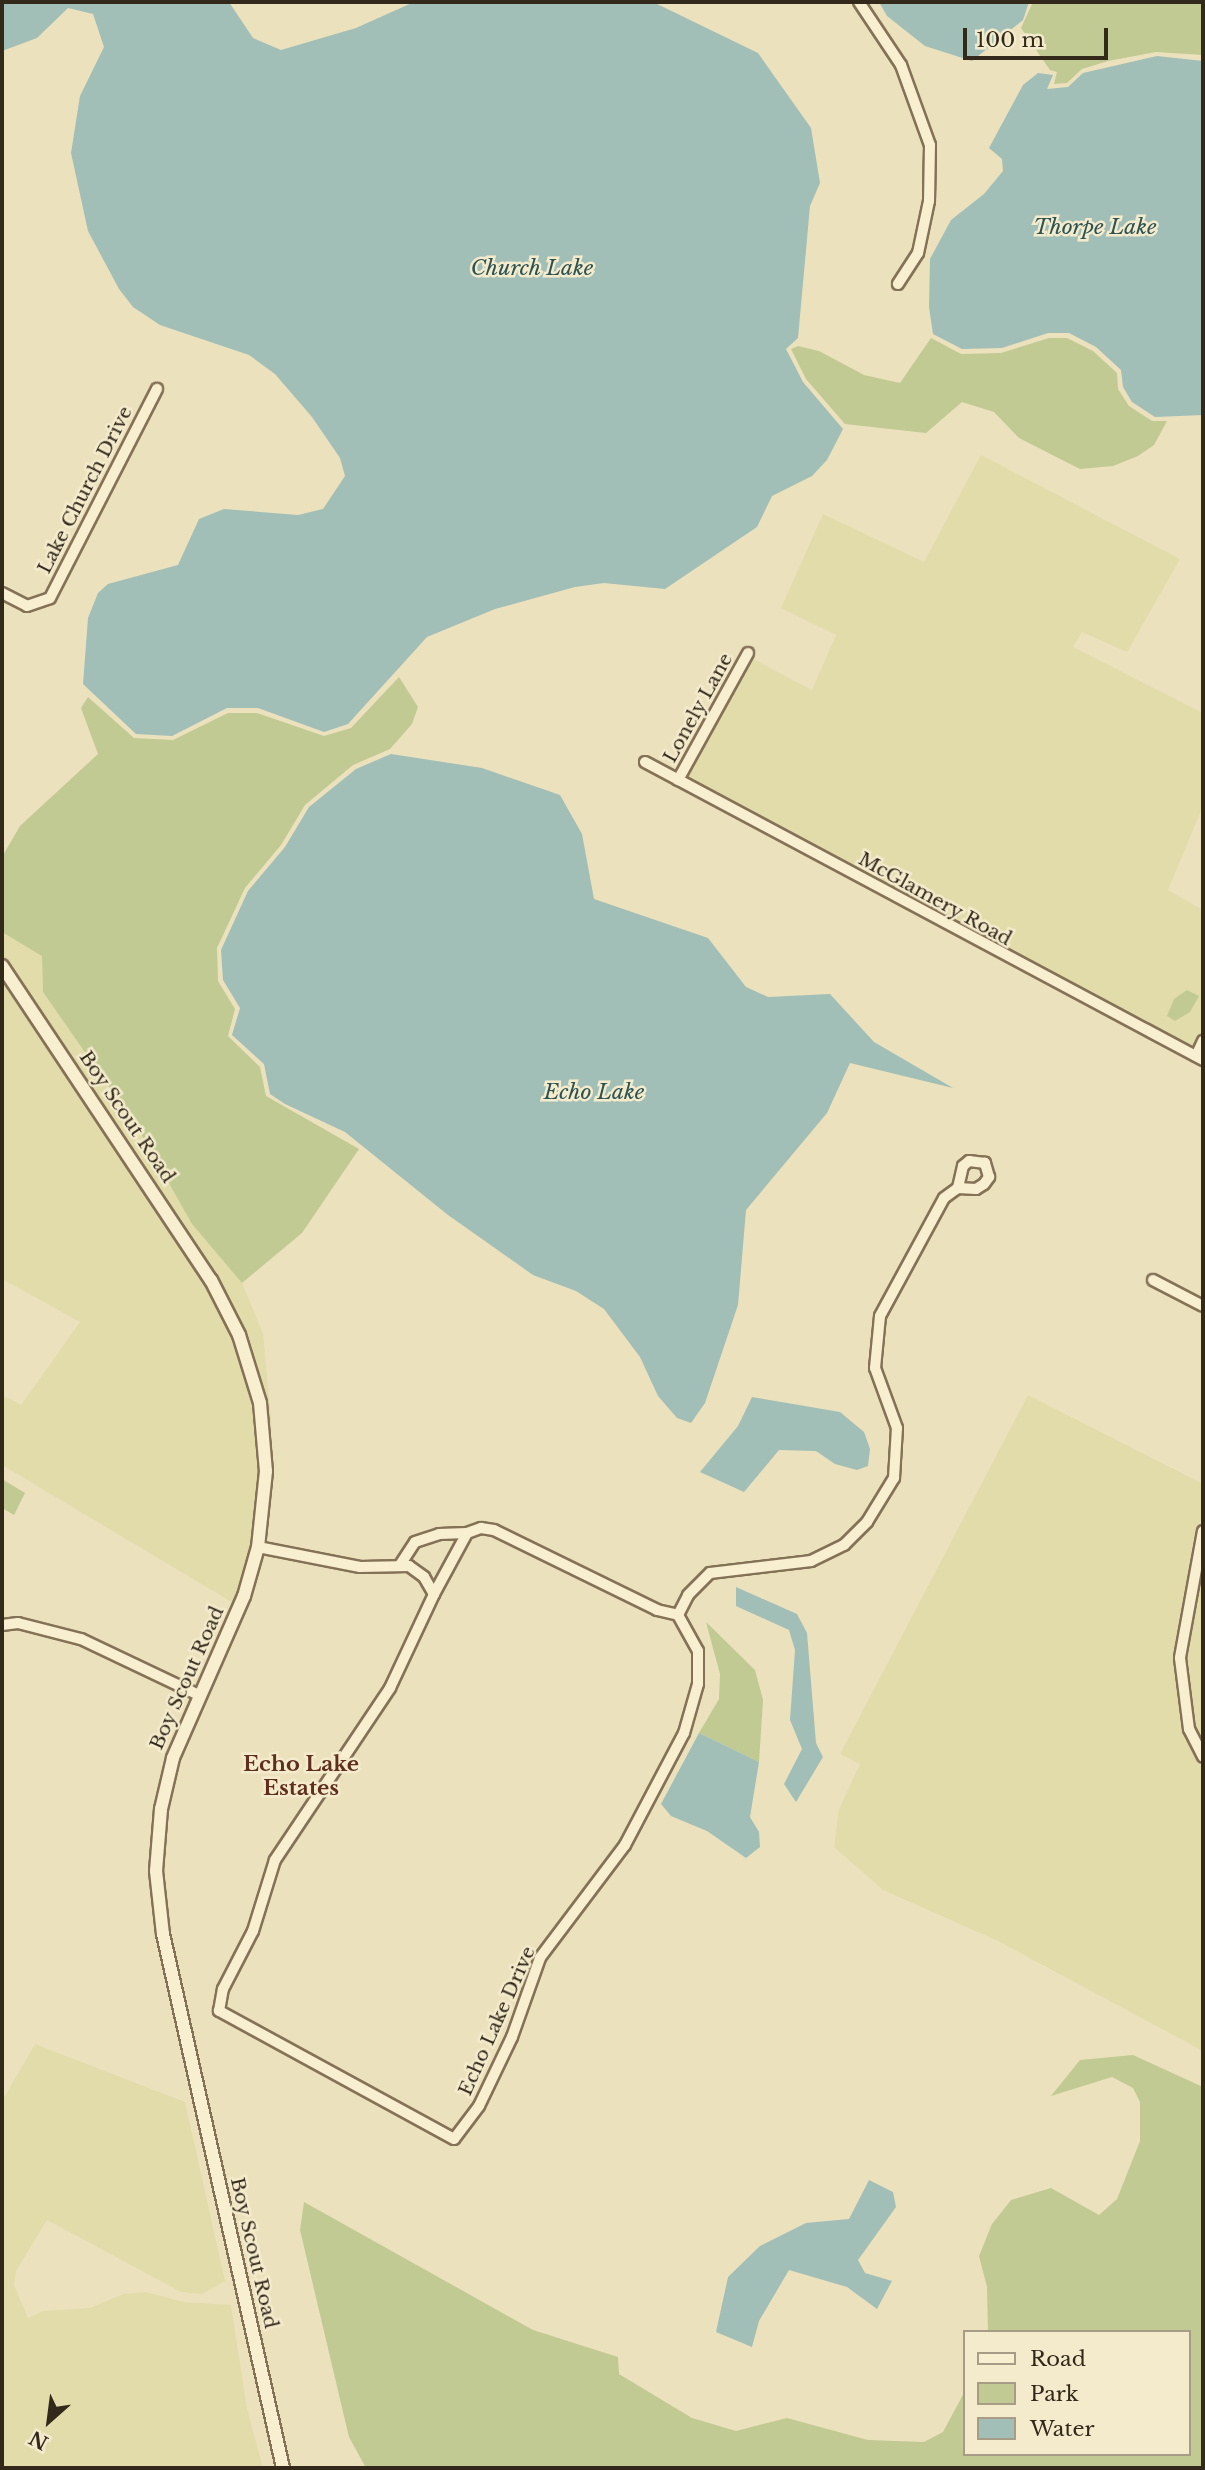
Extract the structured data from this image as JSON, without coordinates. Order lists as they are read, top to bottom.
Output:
{
  "streets": {
    "street": [
      "Lake Church Drive",
      "Lonely Lane",
      "McGlamery Road",
      "Boy Scout Road",
      "Echo Lake Drive"
    ]
  },
  "crossings": [
    ["Lonely Lane", "McGlamery Road"]
  ],
  "districts": ["Echo Lake Estates"],
  "water": ["Thorpe Lake", "Church Lake", "Echo Lake"],
  "legend": ["Road", "Park", "Water"],
  "scale_bar": "100 m",
  "north": "bottom left"
}
